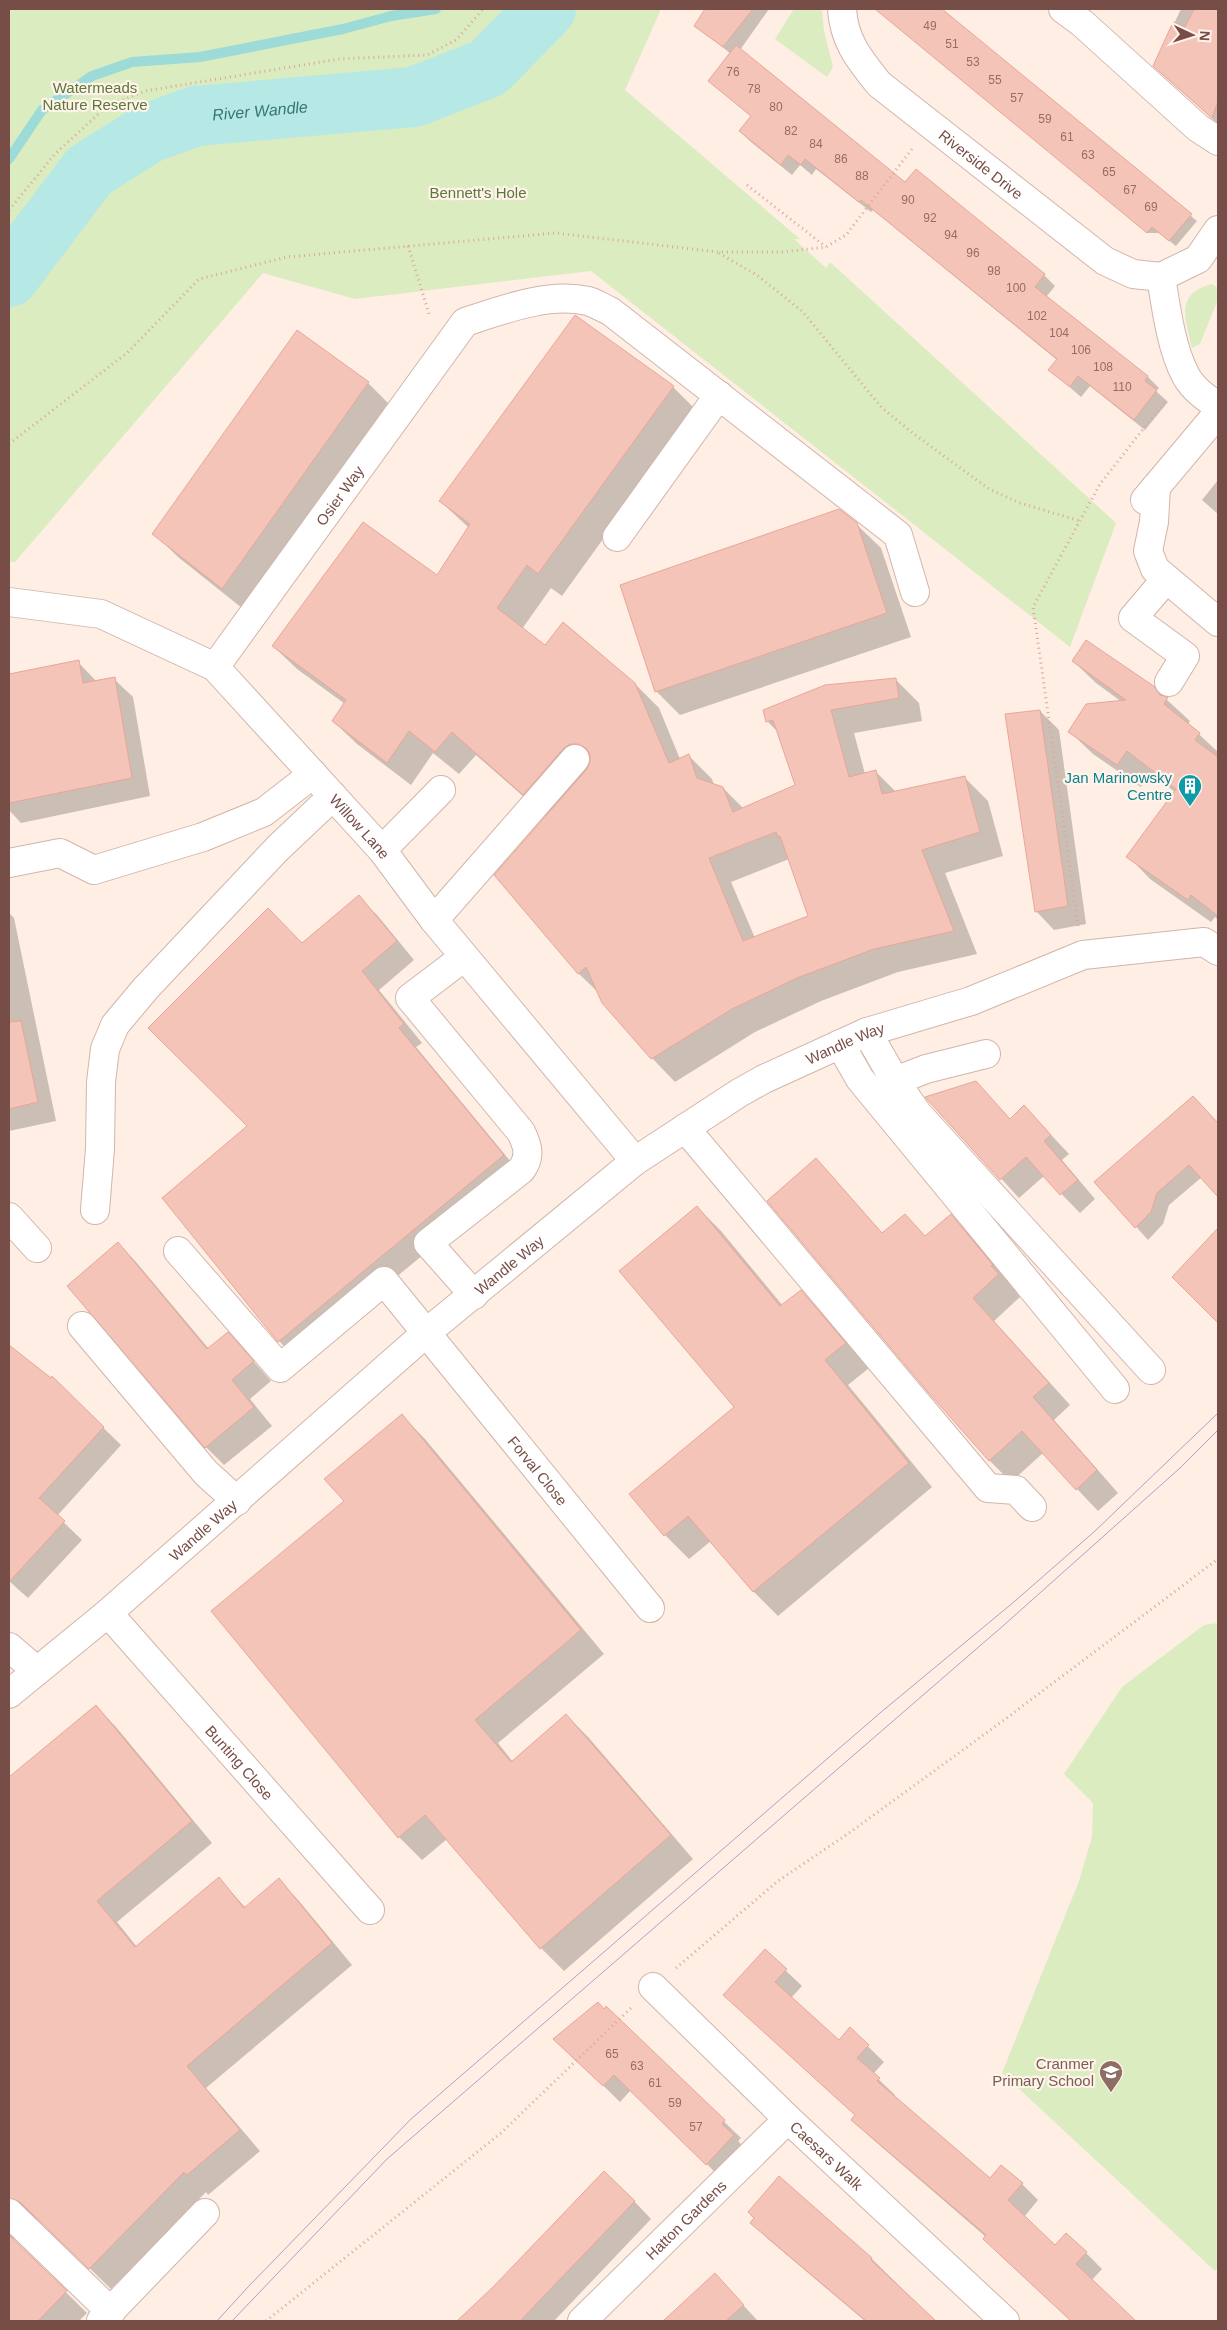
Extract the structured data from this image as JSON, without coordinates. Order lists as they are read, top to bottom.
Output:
{
  "streets": {
    "street": [
      "Riverside Drive",
      "Osier Way",
      "Willow Lane",
      "Wandle Way",
      "Forval Close",
      "Bunting Close",
      "Caesars Walk",
      "Hatton Gardens"
    ]
  },
  "crossings": [
    ["Osier Way", "Willow Lane"],
    ["Willow Lane", "Wandle Way"],
    ["Wandle Way", "Forval Close"],
    ["Wandle Way", "Bunting Close"],
    ["Caesars Walk", "Hatton Gardens"]
  ],
  "water": ["River Wandle"],
  "parks": ["Watermeads Nature Reserve", "Bennett's Hole"],
  "places": {
    "building": ["Jan Marinowsky Centre"],
    "school or university": ["Cranmer Primary School"]
  },
  "house_numbers": [
    "49",
    "51",
    "53",
    "76",
    "55",
    "78",
    "57",
    "80",
    "59",
    "82",
    "61",
    "84",
    "63",
    "86",
    "65",
    "88",
    "67",
    "90",
    "69",
    "92",
    "94",
    "96",
    "98",
    "100",
    "102",
    "104",
    "106",
    "108",
    "110",
    "65",
    "63",
    "61",
    "59",
    "57"
  ],
  "north": "right"
}
